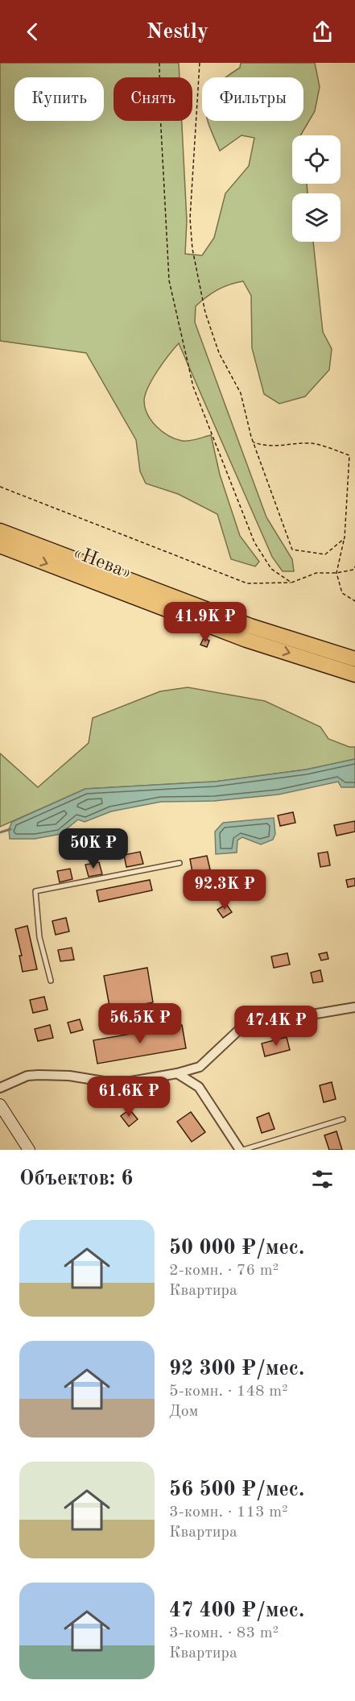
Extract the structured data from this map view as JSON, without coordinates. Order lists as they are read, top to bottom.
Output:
{
  "streets": {
    "highway": ["«Нева»"]
  },
  "page": {
    "header": "Nestly",
    "chip": ["Купить", "Снять", "Фильтры"],
    "price": [
      "41.9K ₽",
      "50K ₽",
      "92.3K ₽",
      "56.5K ₽",
      "47.4K ₽",
      "61.6K ₽"
    ],
    "heading": "Объектов: 6",
    "list": [
      {
        "name": "50 000 ₽/мес.",
        "note": "2-комн. · 76 m² · Квартира"
      },
      {
        "name": "92 300 ₽/мес.",
        "note": "5-комн. · 148 m² · Дом"
      },
      {
        "name": "56 500 ₽/мес.",
        "note": "3-комн. · 113 m² · Квартира"
      },
      {
        "name": "47 400 ₽/мес.",
        "note": "3-комн. · 83 m² · Квартира"
      }
    ]
  }
}
